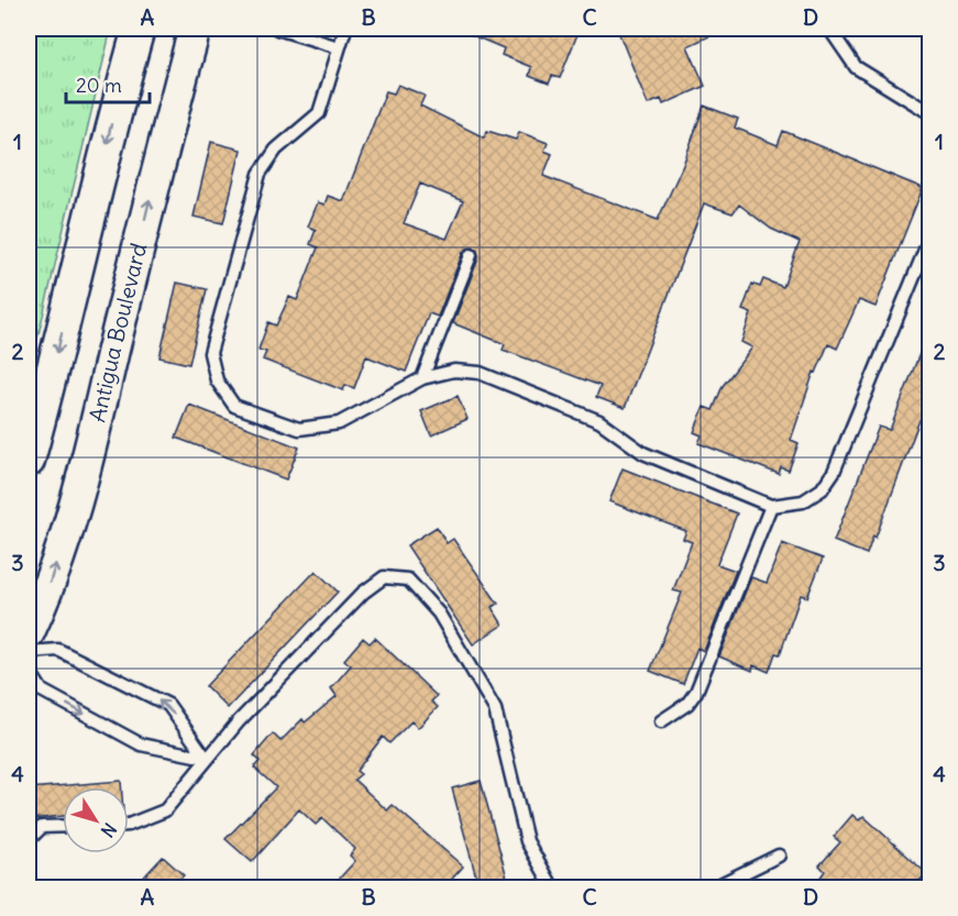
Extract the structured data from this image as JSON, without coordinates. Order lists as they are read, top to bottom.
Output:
{
  "streets": {
    "main road": ["Antigua Boulevard"]
  },
  "scale_bar": "20 m",
  "north": "bottom right",
  "grid": {
    "columns": [
      "A",
      "B",
      "C",
      "D"
    ],
    "rows": [
      "1",
      "2",
      "3",
      "4"
    ]
  }
}
